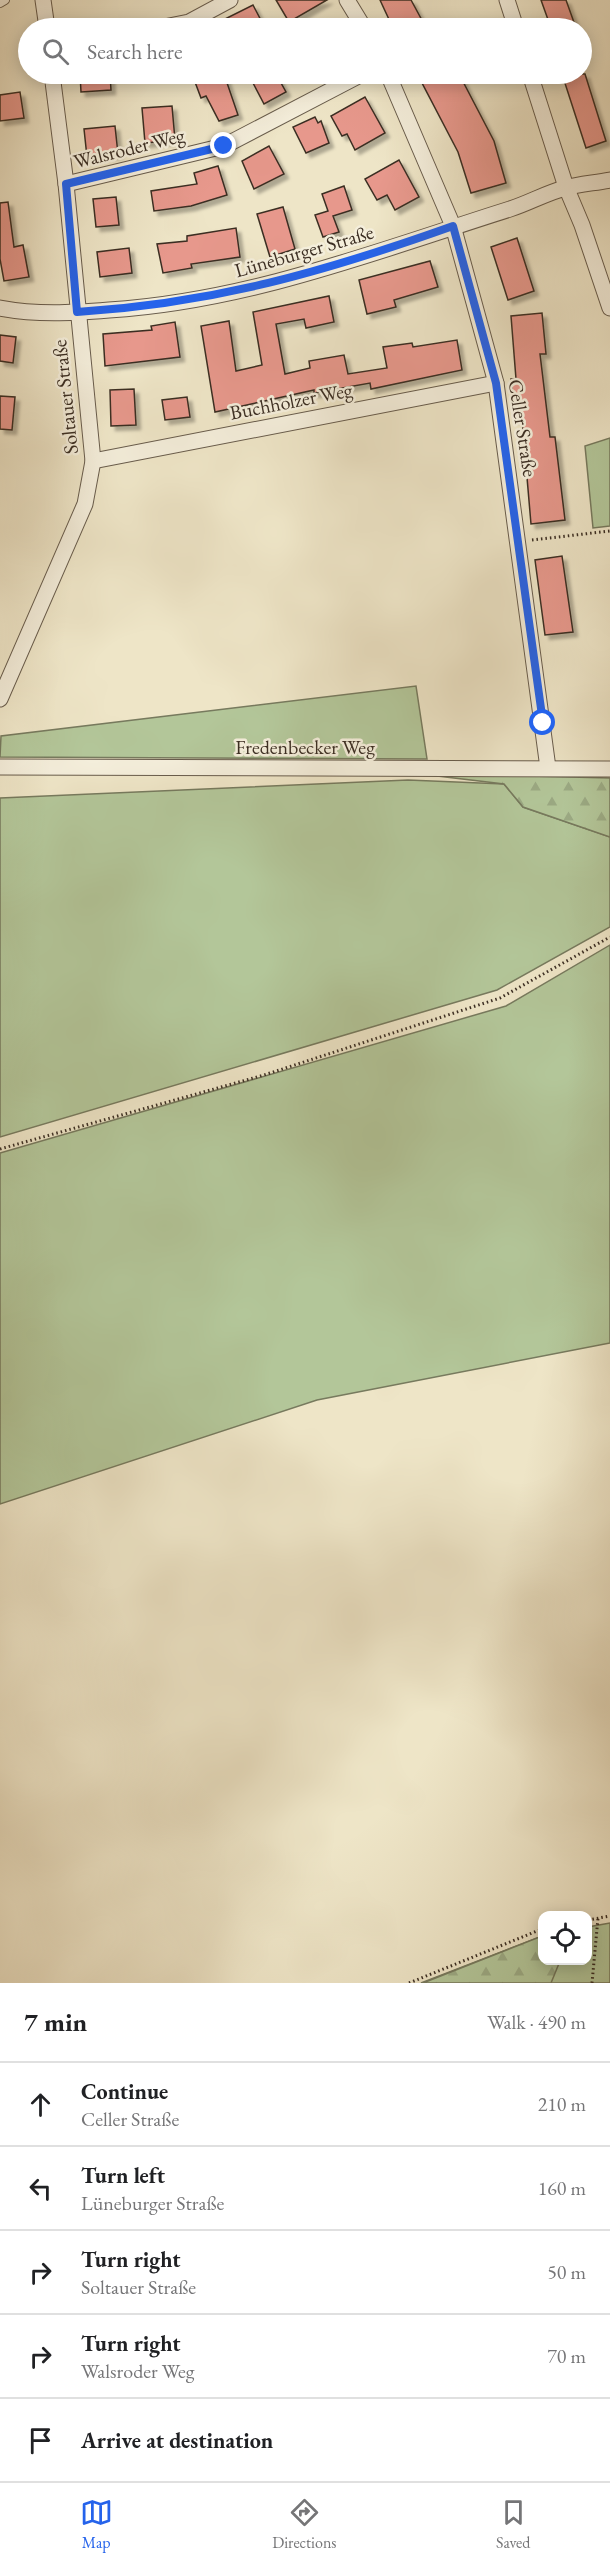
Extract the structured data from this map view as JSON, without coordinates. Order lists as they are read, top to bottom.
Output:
{
  "streets": {
    "street": [
      "Walsroder Weg",
      "Lüneburger Straße",
      "Soltauer Straße",
      "Buchholzer Weg",
      "Celler Straße",
      "Fredenbecker Weg"
    ]
  },
  "crossings": [
    ["Walsroder Weg", "Soltauer Straße"],
    ["Lüneburger Straße", "Soltauer Straße"],
    ["Lüneburger Straße", "Celler Straße"],
    ["Soltauer Straße", "Buchholzer Weg"],
    ["Buchholzer Weg", "Celler Straße"],
    ["Celler Straße", "Fredenbecker Weg"]
  ],
  "page": {
    "search": "Search here",
    "heading": ["7 min", "Walk · 490 m"],
    "list": [
      ["Continue", "Celler Straße", "210 m"],
      ["Turn left", "Lüneburger Straße", "160 m"],
      ["Turn right", "Soltauer Straße", "50 m"],
      ["Turn right", "Walsroder Weg", "70 m"],
      "Arrive at destination"
    ],
    "nav": ["Map", "Directions", "Saved"]
  }
}
